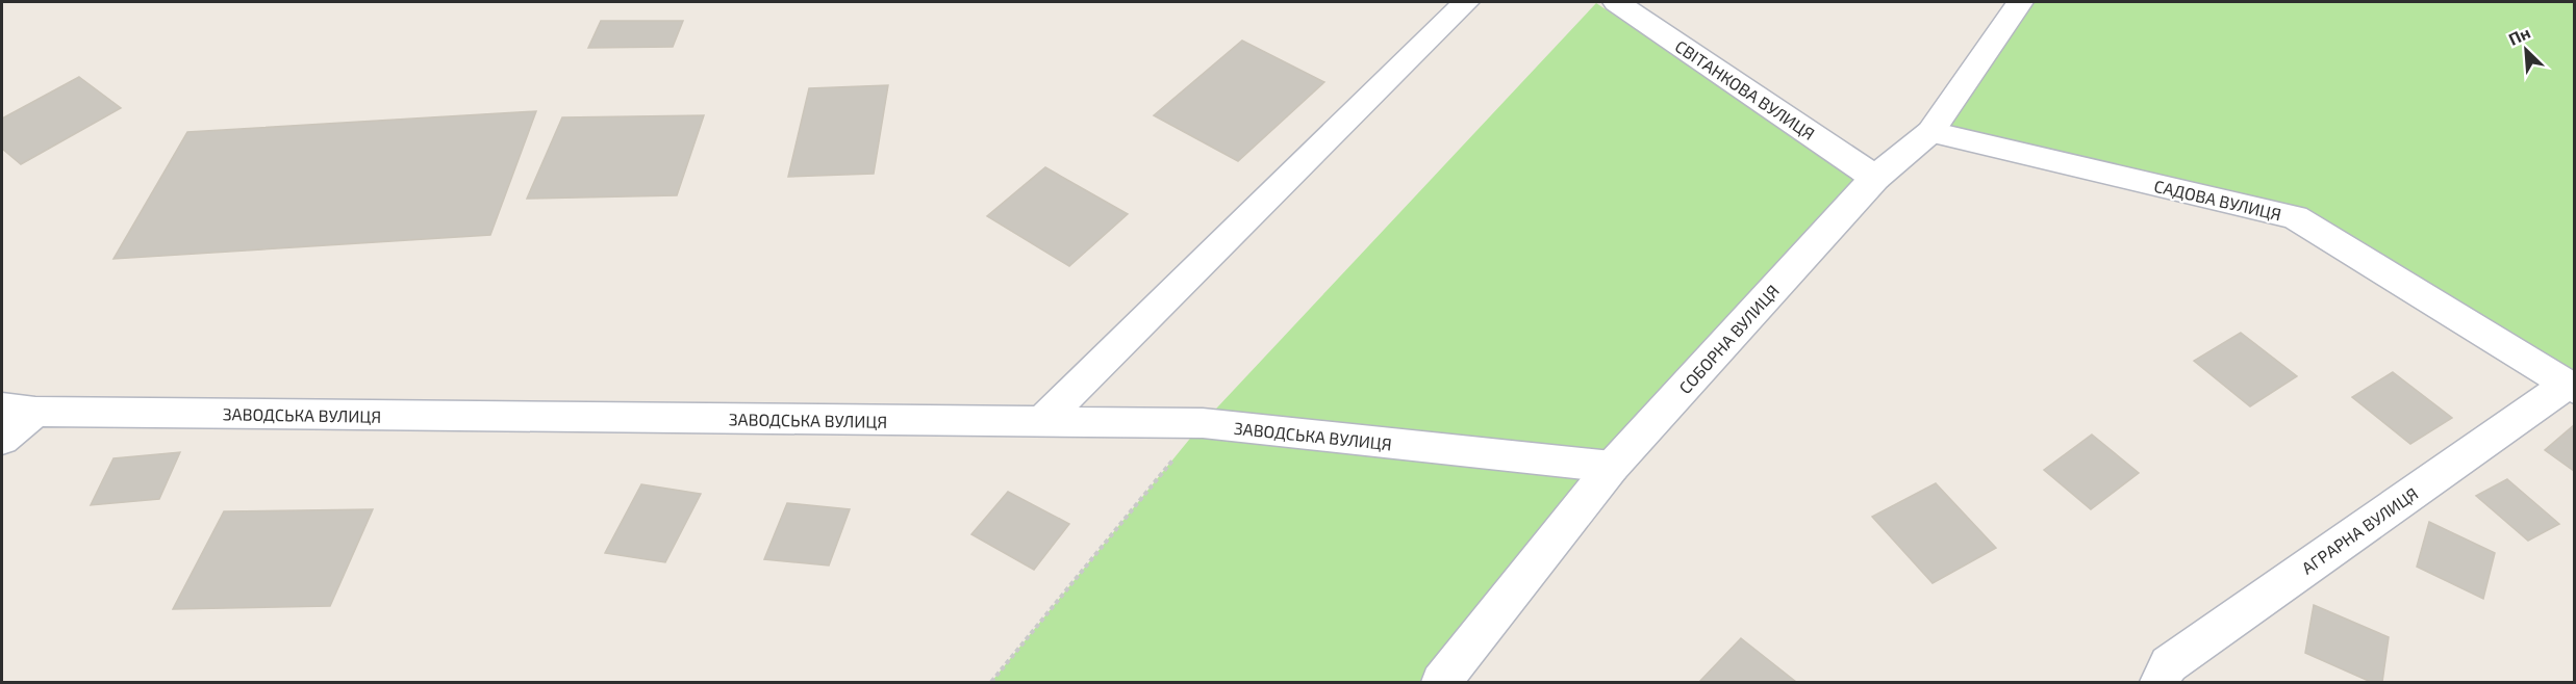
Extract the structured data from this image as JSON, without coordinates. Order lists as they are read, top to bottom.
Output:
{
  "streets": {
    "street": [
      "СВІТАНКОВА ВУЛИЦЯ",
      "САДОВА ВУЛИЦЯ",
      "СОБОРНА ВУЛИЦЯ",
      "ЗАВОДСЬКА ВУЛИЦЯ",
      "АГРАРНА ВУЛИЦЯ"
    ]
  },
  "crossings": [
    ["СВІТАНКОВА ВУЛИЦЯ", "СОБОРНА ВУЛИЦЯ"],
    ["САДОВА ВУЛИЦЯ", "СОБОРНА ВУЛИЦЯ"],
    ["САДОВА ВУЛИЦЯ", "АГРАРНА ВУЛИЦЯ"],
    ["СОБОРНА ВУЛИЦЯ", "ЗАВОДСЬКА ВУЛИЦЯ"]
  ],
  "north": "top left"
}
